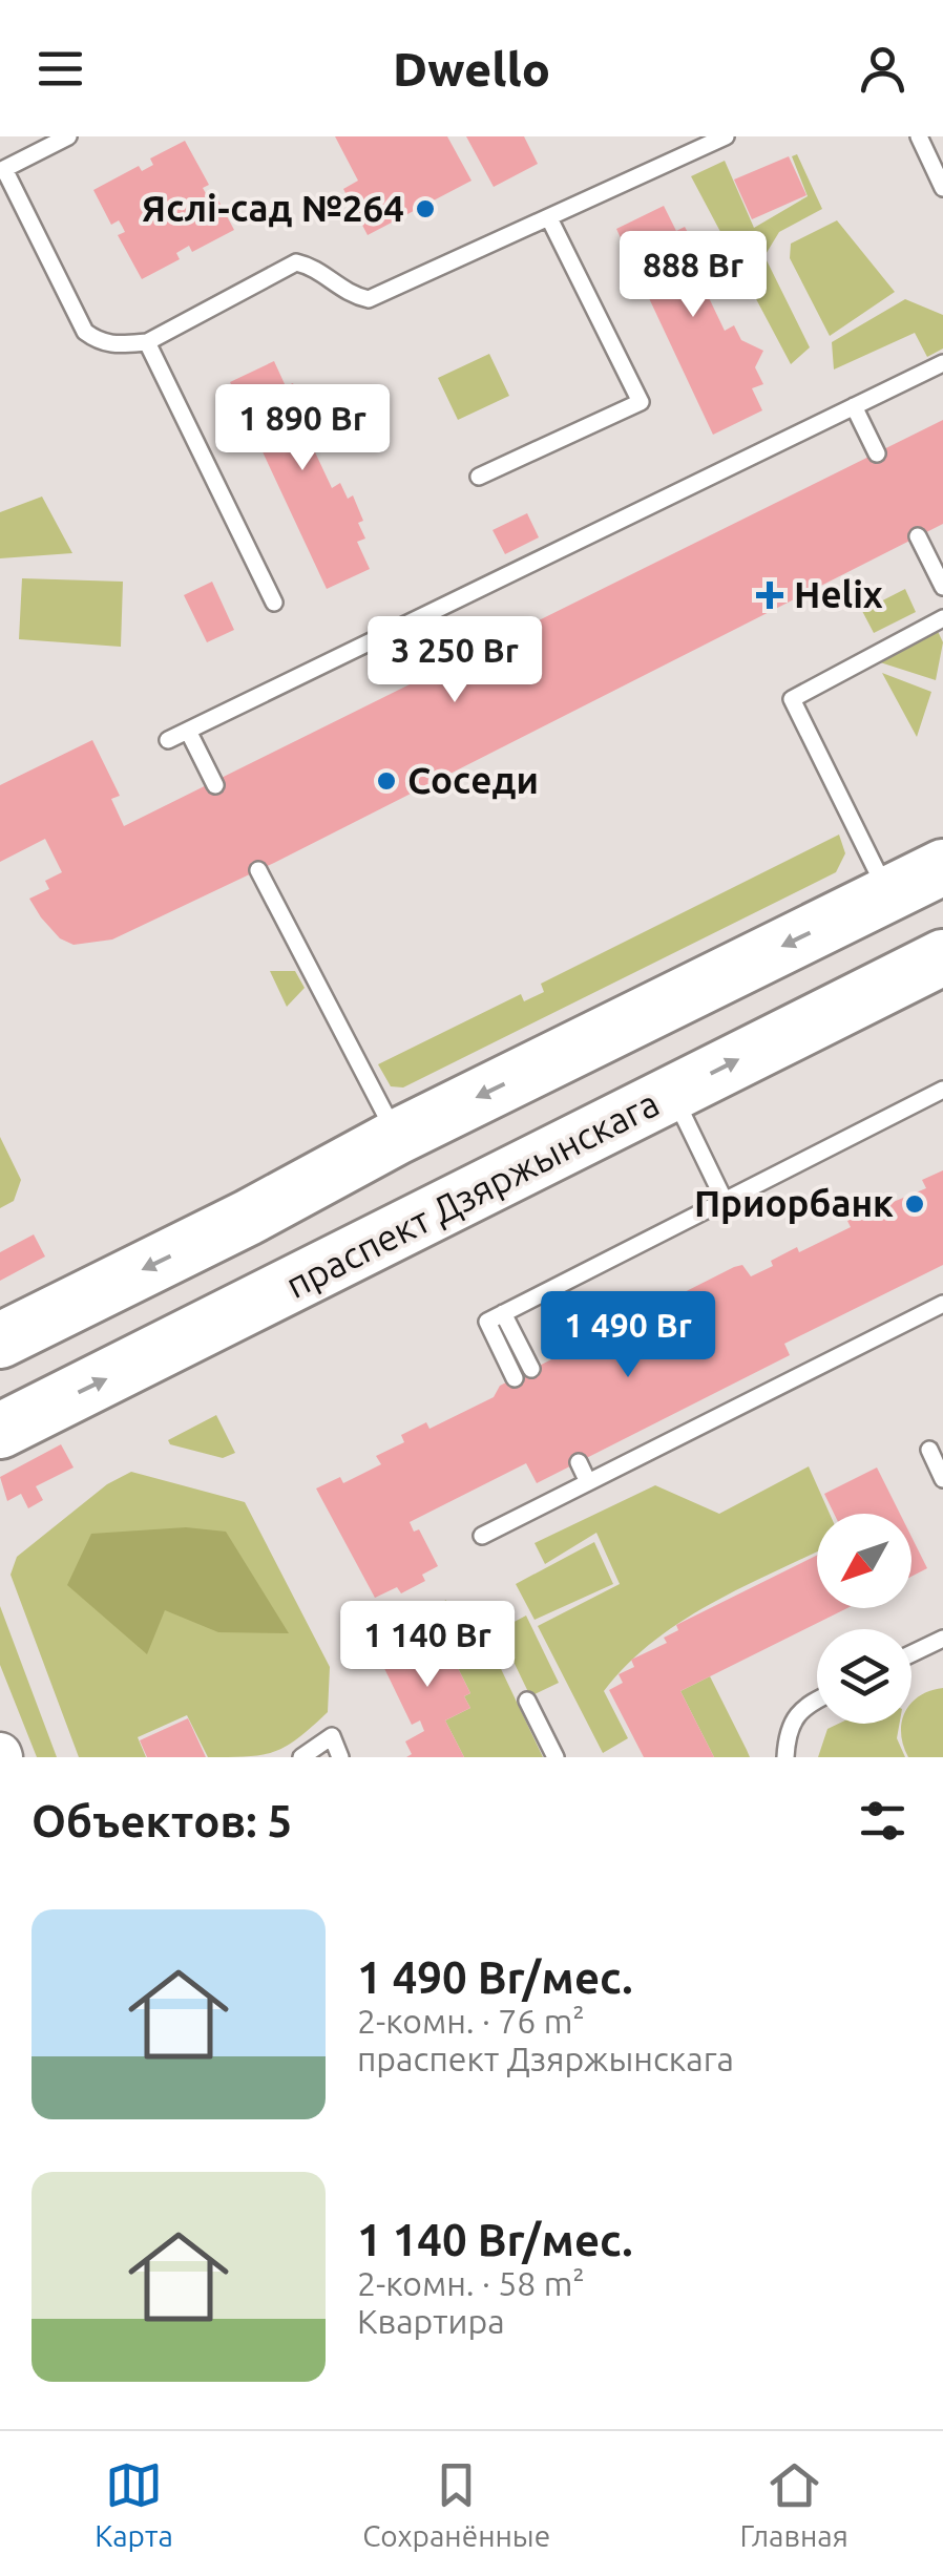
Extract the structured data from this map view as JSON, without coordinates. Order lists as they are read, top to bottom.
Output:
{
  "streets": {
    "main road": ["праспект Дзяржынскага"]
  },
  "places": {
    "other": ["Яслі-сад №264", "Соседи", "Приорбанк"],
    "health": ["Helix"]
  },
  "north": "bottom left",
  "page": {
    "header": "Dwello",
    "price": [
      "888 Br",
      "1 890 Br",
      "3 250 Br",
      "1 490 Br",
      "1 140 Br"
    ],
    "heading": "Объектов: 5",
    "list": [
      {
        "name": "1 490 Br/мес.",
        "note": "2-комн. · 76 m² · праспект Дзяржынскага"
      },
      {
        "name": "1 140 Br/мес.",
        "note": "2-комн. · 58 m² · Квартира"
      }
    ],
    "tabs": ["Карта", "Сохранённые", "Главная"]
  }
}
